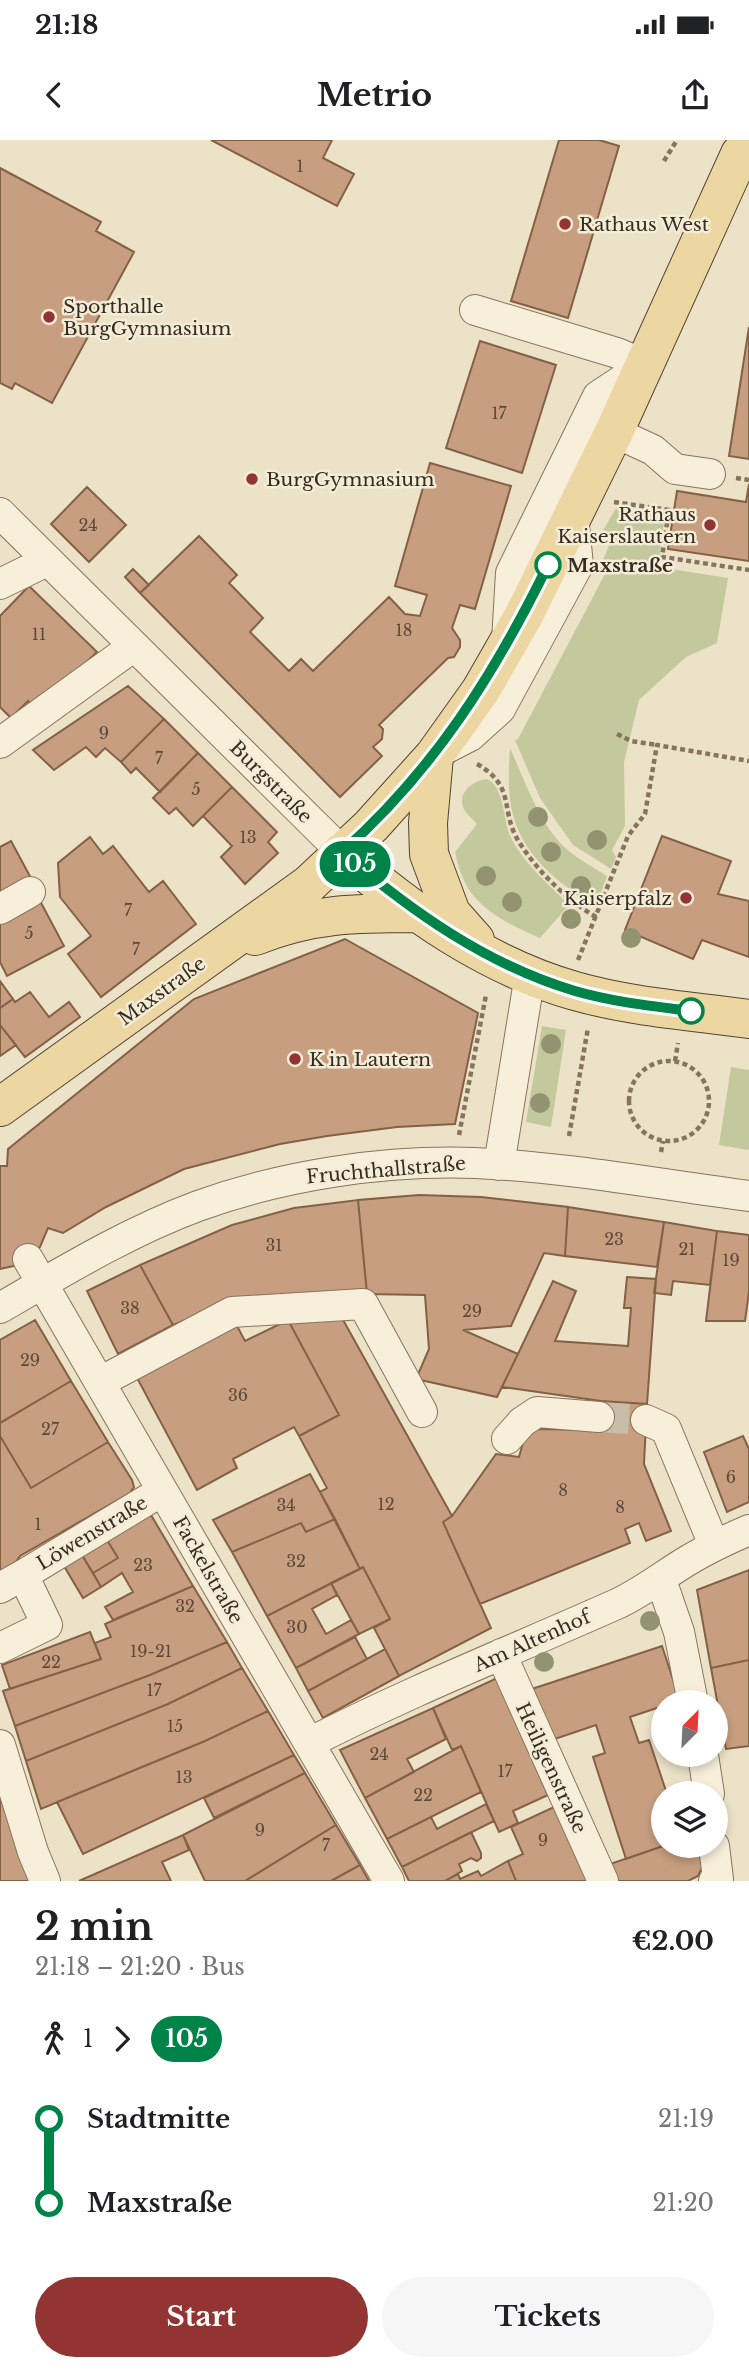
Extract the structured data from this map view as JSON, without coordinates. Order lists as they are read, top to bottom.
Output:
{
  "streets": {
    "main road": ["Burgstraße", "Maxstraße"],
    "street": [
      "Fruchthallstraße",
      "Löwenstraße",
      "Fackelstraße",
      "Am Altenhof",
      "Heiligenstraße"
    ]
  },
  "crossings": [
    ["Burgstraße", "Maxstraße"],
    ["Fruchthallstraße", "Fackelstraße"],
    ["Löwenstraße", "Fackelstraße"],
    ["Fackelstraße", "Am Altenhof"],
    ["Am Altenhof", "Heiligenstraße"]
  ],
  "places": [
    "Rathaus West",
    "Sporthalle BurgGymnasium",
    "BurgGymnasium",
    "Rathaus Kaiserslautern",
    "Maxstraße",
    "Kaiserpfalz",
    "K in Lautern"
  ],
  "lines": ["bus line 105"],
  "house_numbers": [
    "1",
    "17",
    "24",
    "18",
    "11",
    "9",
    "7",
    "5",
    "13",
    "7",
    "5",
    "7",
    "23",
    "31",
    "21",
    "19",
    "38",
    "29",
    "29",
    "36",
    "27",
    "6",
    "8",
    "12",
    "34",
    "8",
    "1",
    "32",
    "23",
    "32",
    "30",
    "19-21",
    "22",
    "17",
    "15",
    "24",
    "17",
    "13",
    "22",
    "9",
    "9",
    "7"
  ],
  "north": "top right",
  "page": {
    "status": "21:18",
    "header": "Metrio",
    "on_map": "105",
    "heading": ["2 min", "21:18 – 21:20 · Bus", "€2.00"],
    "legs": ["1", "105"],
    "list": [
      {
        "name": "Stadtmitte",
        "value": "21:19"
      },
      {
        "name": "Maxstraße",
        "value": "21:20"
      }
    ],
    "buttons": ["Start", "Tickets"]
  }
}
